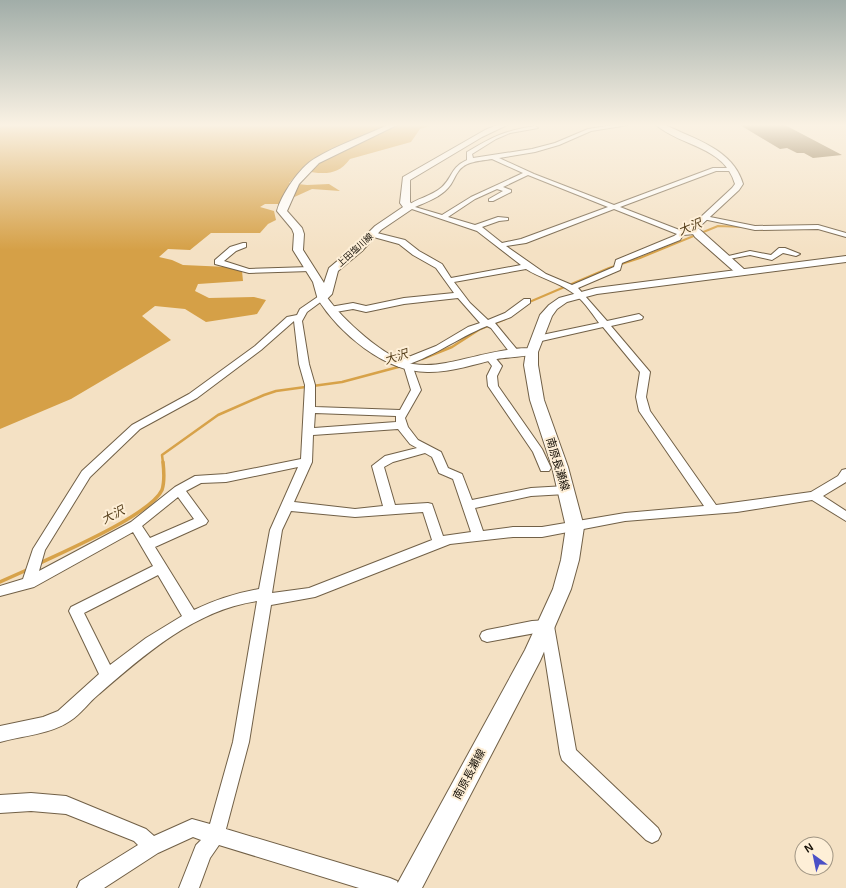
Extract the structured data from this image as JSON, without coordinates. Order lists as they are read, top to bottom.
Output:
{
  "streets": {
    "main road": ["上田塩川線", "南原長瀬線"]
  },
  "water": ["大沢"],
  "north": "top left"
}
